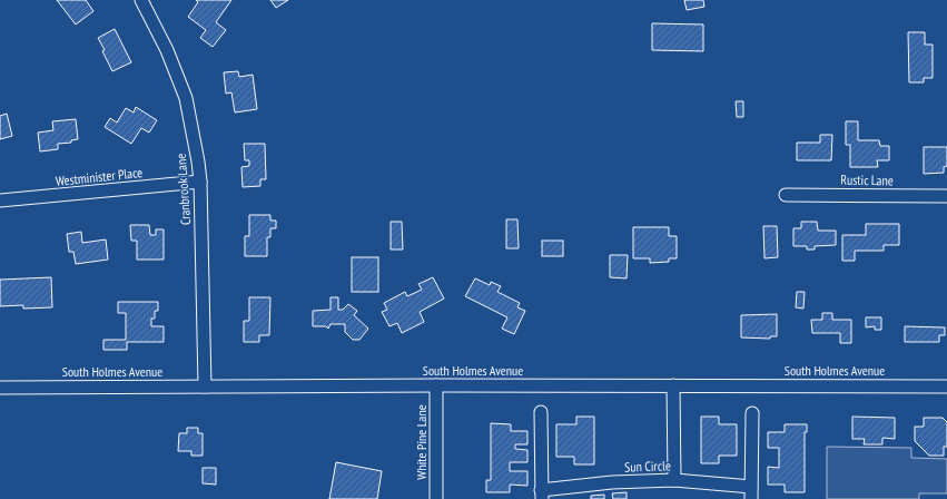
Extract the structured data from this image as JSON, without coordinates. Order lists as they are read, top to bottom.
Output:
{
  "streets": {
    "street": [
      "Westminister Place",
      "Rustic Lane",
      "Cranbrook Lane",
      "South Holmes Avenue",
      "White Pine Lane",
      "Sun Circle"
    ]
  },
  "crossings": [
    ["Westminister Place", "Cranbrook Lane"],
    ["Cranbrook Lane", "South Holmes Avenue"],
    ["South Holmes Avenue", "White Pine Lane"]
  ]
}
